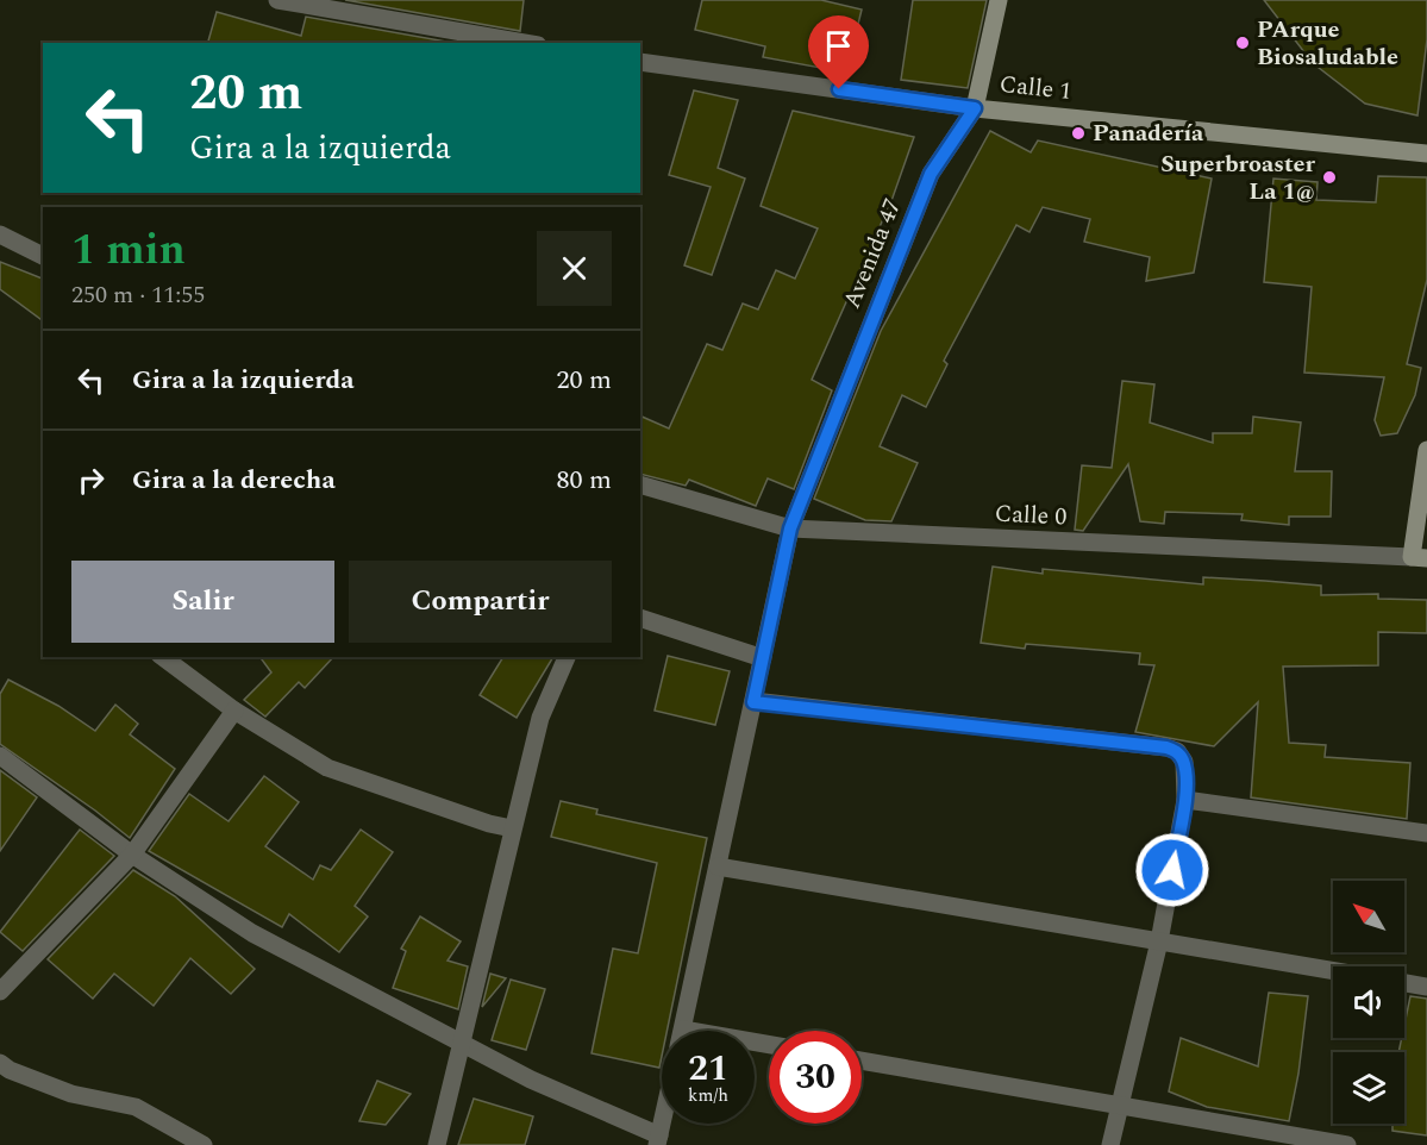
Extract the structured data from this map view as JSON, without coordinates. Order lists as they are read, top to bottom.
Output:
{
  "streets": {
    "street": ["Calle 1", "Avenida 47", "Calle 0"]
  },
  "crossings": [
    ["Calle 1", "Avenida 47"],
    ["Avenida 47", "Calle 0"]
  ],
  "places": ["PArque Biosaludable", "Panadería", "Superbroaster La 1@"],
  "north": "top left",
  "page": {
    "turn": ["20 m", "Gira a la izquierda"],
    "heading": ["1 min", "250 m · 11:55"],
    "list": [
      {
        "name": "Gira a la izquierda",
        "value": "20 m"
      },
      {
        "name": "Gira a la derecha",
        "value": "80 m"
      }
    ],
    "buttons": ["Salir", "Compartir"],
    "speed": "21 km/h",
    "limit": "30"
  }
}
